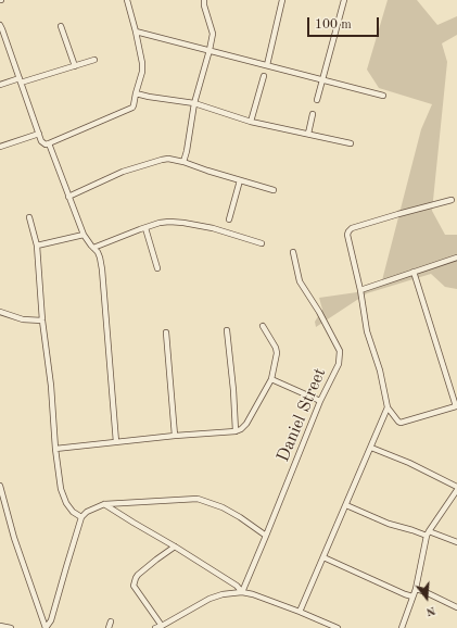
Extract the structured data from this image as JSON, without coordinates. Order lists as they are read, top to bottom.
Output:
{
  "streets": {
    "street": ["Daniel Street"]
  },
  "scale_bar": "100 m",
  "north": "bottom"
}
